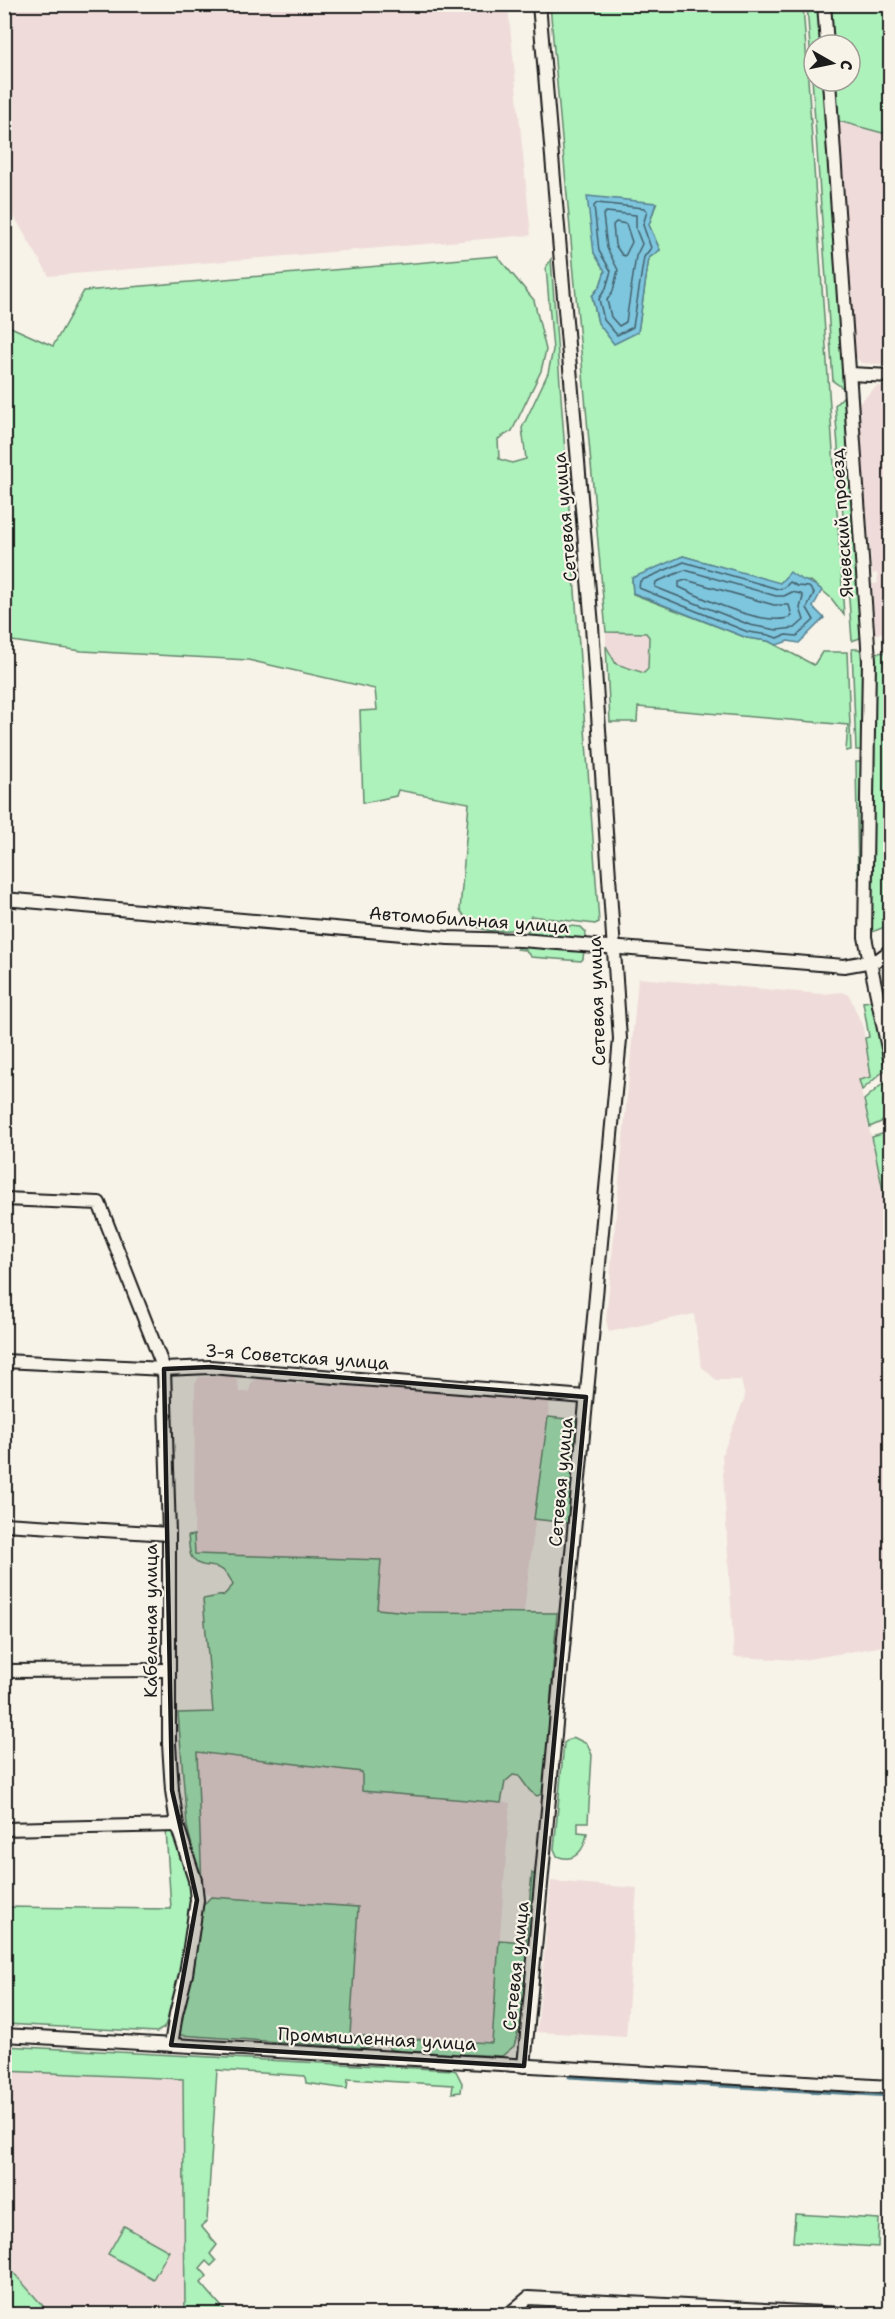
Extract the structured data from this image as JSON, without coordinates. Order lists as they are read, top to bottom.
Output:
{
  "streets": {
    "street": [
      "Сетевая улица",
      "Ячевский проезд",
      "Автомобильная улица",
      "3-я Советская улица",
      "Кабельная улица",
      "Промышленная улица"
    ]
  },
  "crossings": [
    ["Сетевая улица", "Автомобильная улица"],
    ["Сетевая улица", "3-я Советская улица"],
    ["Сетевая улица", "Промышленная улица"],
    ["Ячевский проезд", "Автомобильная улица"],
    ["3-я Советская улица", "Кабельная улица"],
    ["Кабельная улица", "Промышленная улица"]
  ],
  "north": "right"
}
